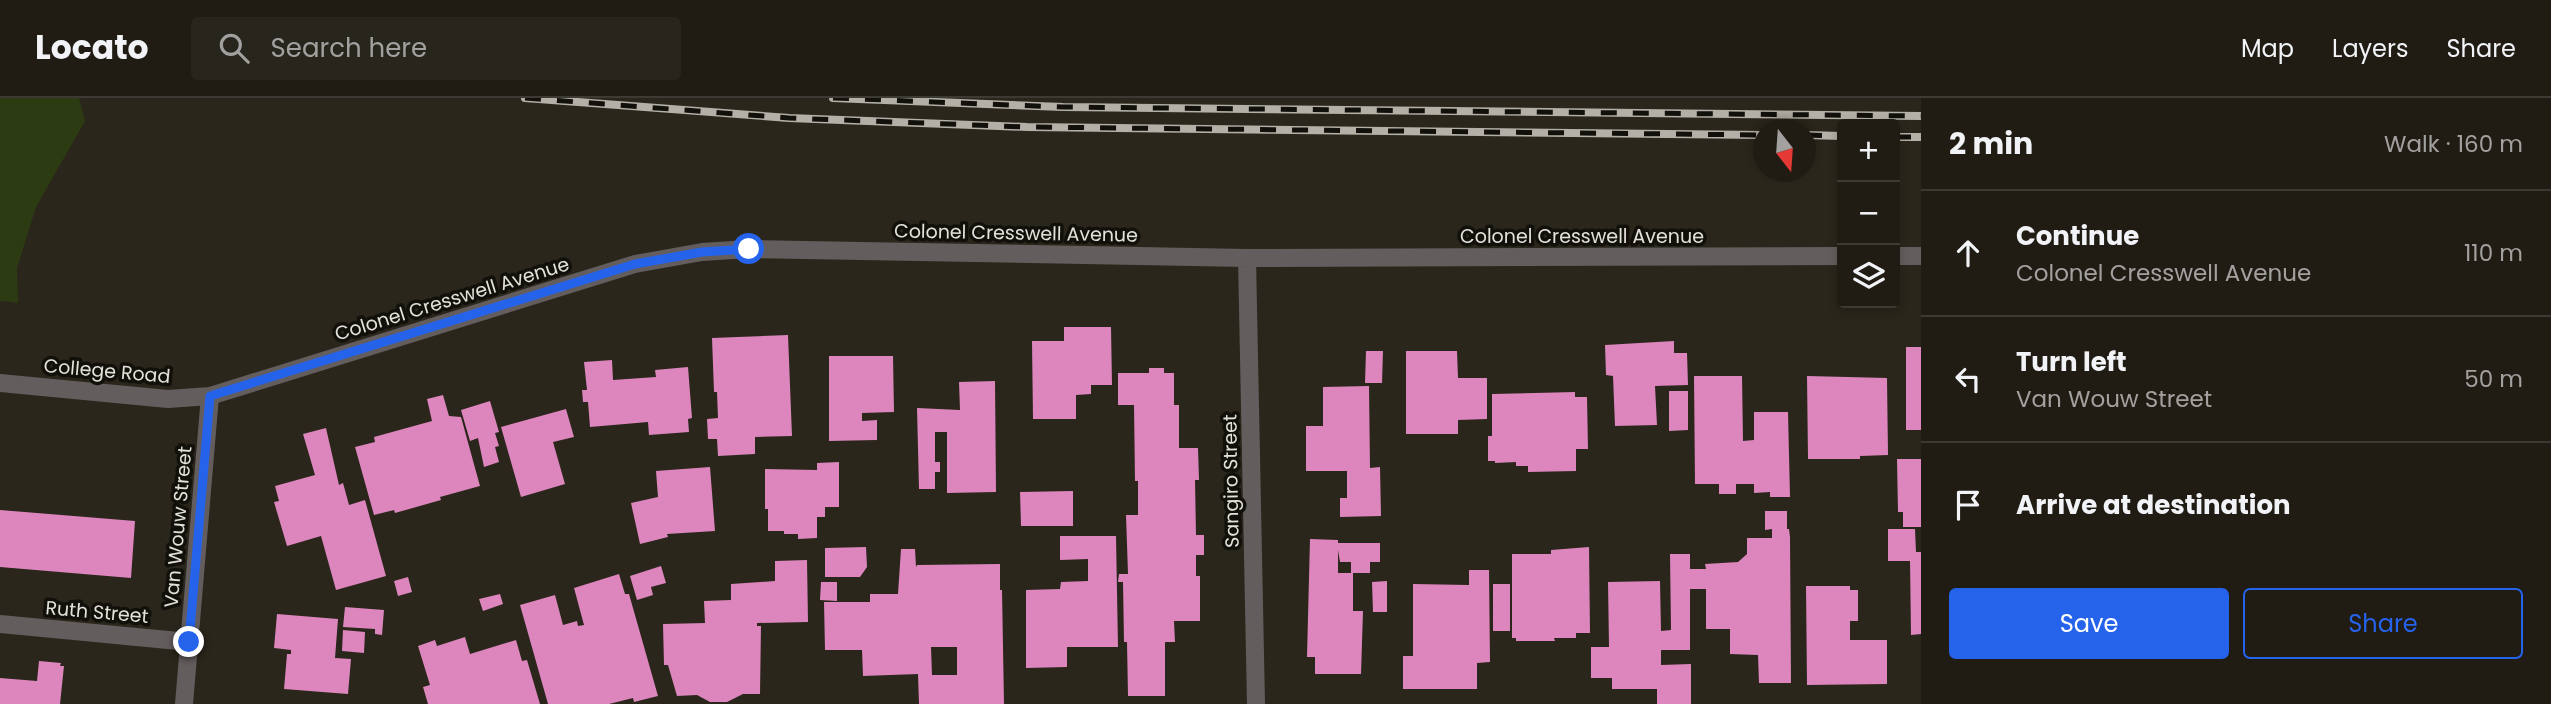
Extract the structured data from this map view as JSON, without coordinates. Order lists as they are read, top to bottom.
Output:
{
  "streets": {
    "street": [
      "Colonel Cresswell Avenue",
      "College Road",
      "Sangiro Street",
      "Van Wouw Street",
      "Ruth Street"
    ]
  },
  "crossings": [
    ["Colonel Cresswell Avenue", "College Road"],
    ["Colonel Cresswell Avenue", "Sangiro Street"],
    ["Colonel Cresswell Avenue", "Van Wouw Street"],
    ["College Road", "Van Wouw Street"],
    ["Van Wouw Street", "Ruth Street"]
  ],
  "north": "bottom",
  "page": {
    "header": "Locato",
    "search": "Search here",
    "nav": ["Map", "Layers", "Share"],
    "heading": ["2 min", "Walk · 160 m"],
    "map_buttons": ["+", "−"],
    "list": [
      ["Continue", "Colonel Cresswell Avenue", "110 m"],
      ["Turn left", "Van Wouw Street", "50 m"],
      "Arrive at destination"
    ],
    "buttons": ["Save", "Share"]
  }
}
